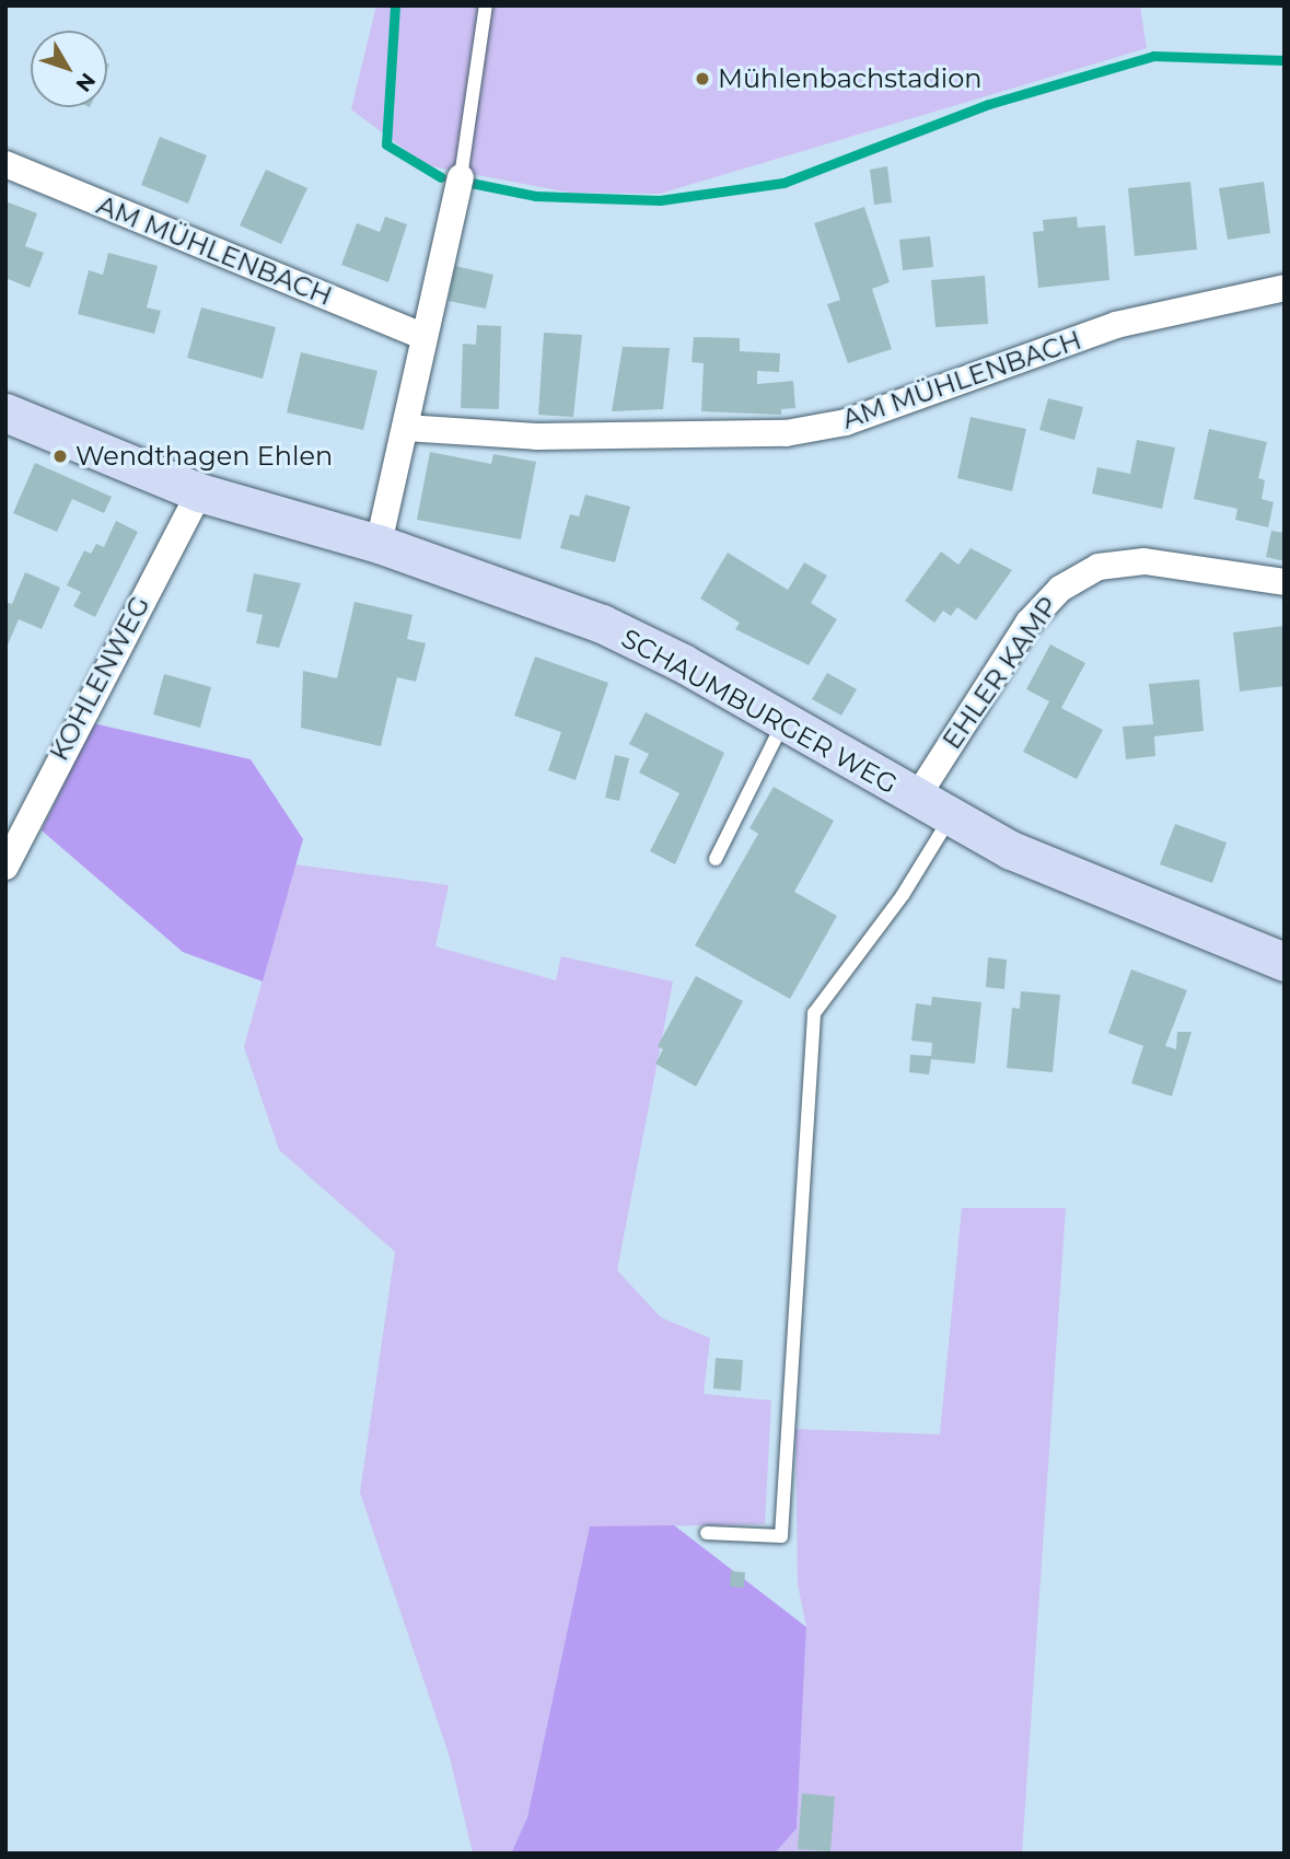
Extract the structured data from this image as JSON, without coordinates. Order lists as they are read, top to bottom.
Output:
{
  "streets": {
    "street": [
      "AM MÜHLENBACH",
      "EHLER KAMP",
      "KOHLENWEG",
      "SCHAUMBURGER WEG"
    ]
  },
  "crossings": [
    ["EHLER KAMP", "SCHAUMBURGER WEG"],
    ["KOHLENWEG", "SCHAUMBURGER WEG"]
  ],
  "places": ["Mühlenbachstadion", "Wendthagen Ehlen"],
  "north": "bottom right"
}
